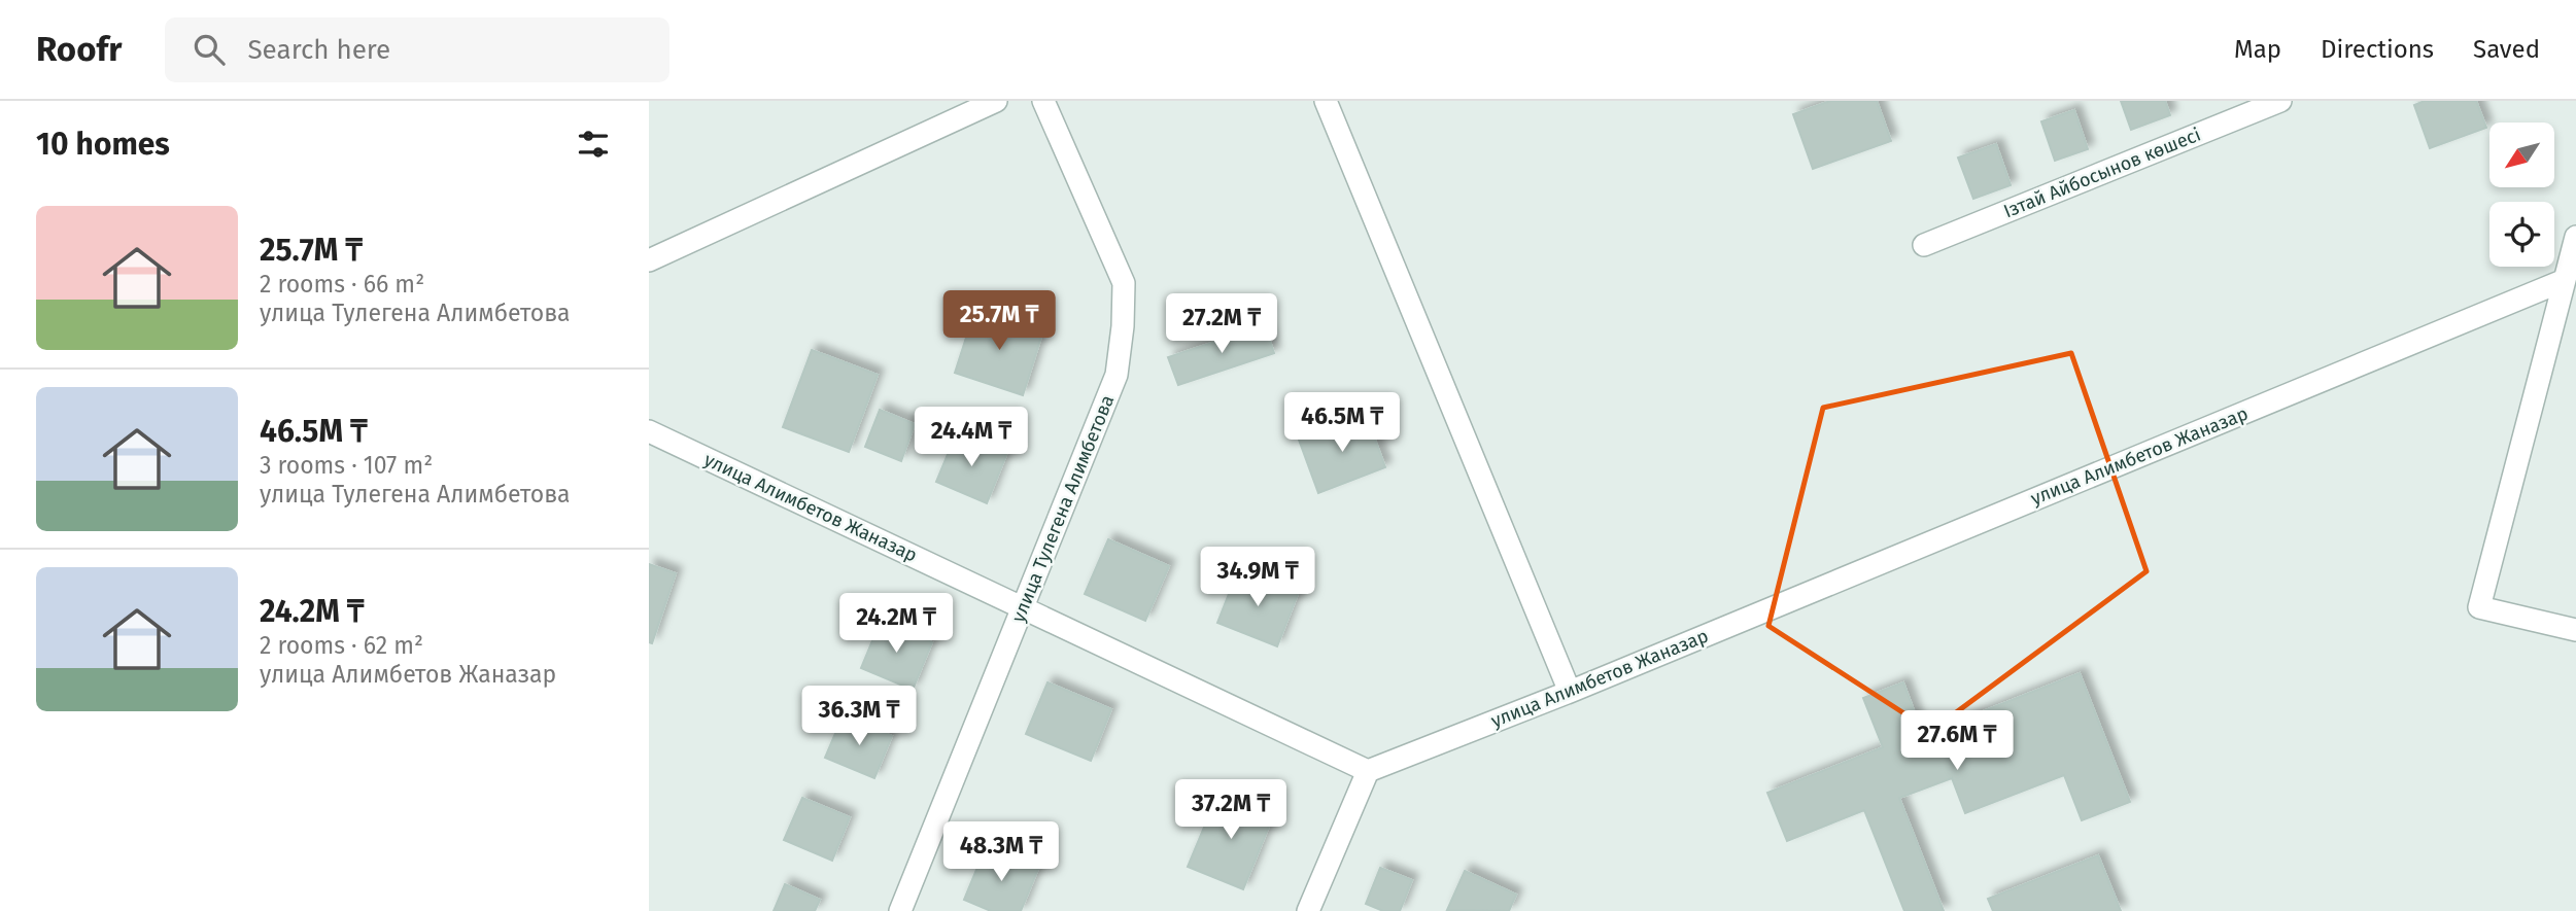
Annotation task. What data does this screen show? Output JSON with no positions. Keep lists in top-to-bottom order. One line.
{"streets":{"street":["Ізтай Айбосынов көшесі","улица Алимбетов Жаназар","улица Тулегена Алимбетова"]},"crossings":[["улица Алимбетов Жаназар","улица Тулегена Алимбетова"]],"north":"bottom left","page":{"header":"Roofr","search":"Search here","nav":["Map","Directions","Saved"],"heading":"10 homes","list":[{"name":"25.7M ₸","note":"2 rooms · 66 m² · улица Тулегена Алимбетова"},{"name":"46.5M ₸","note":"3 rooms · 107 m² · улица Тулегена Алимбетова"},{"name":"24.2M ₸","note":"2 rooms · 62 m² · улица Алимбетов Жаназар"}],"price":["25.7M ₸","27.2M ₸","46.5M ₸","24.4M ₸","34.9M ₸","24.2M ₸","36.3M ₸","27.6M ₸","37.2M ₸","48.3M ₸"]}}
